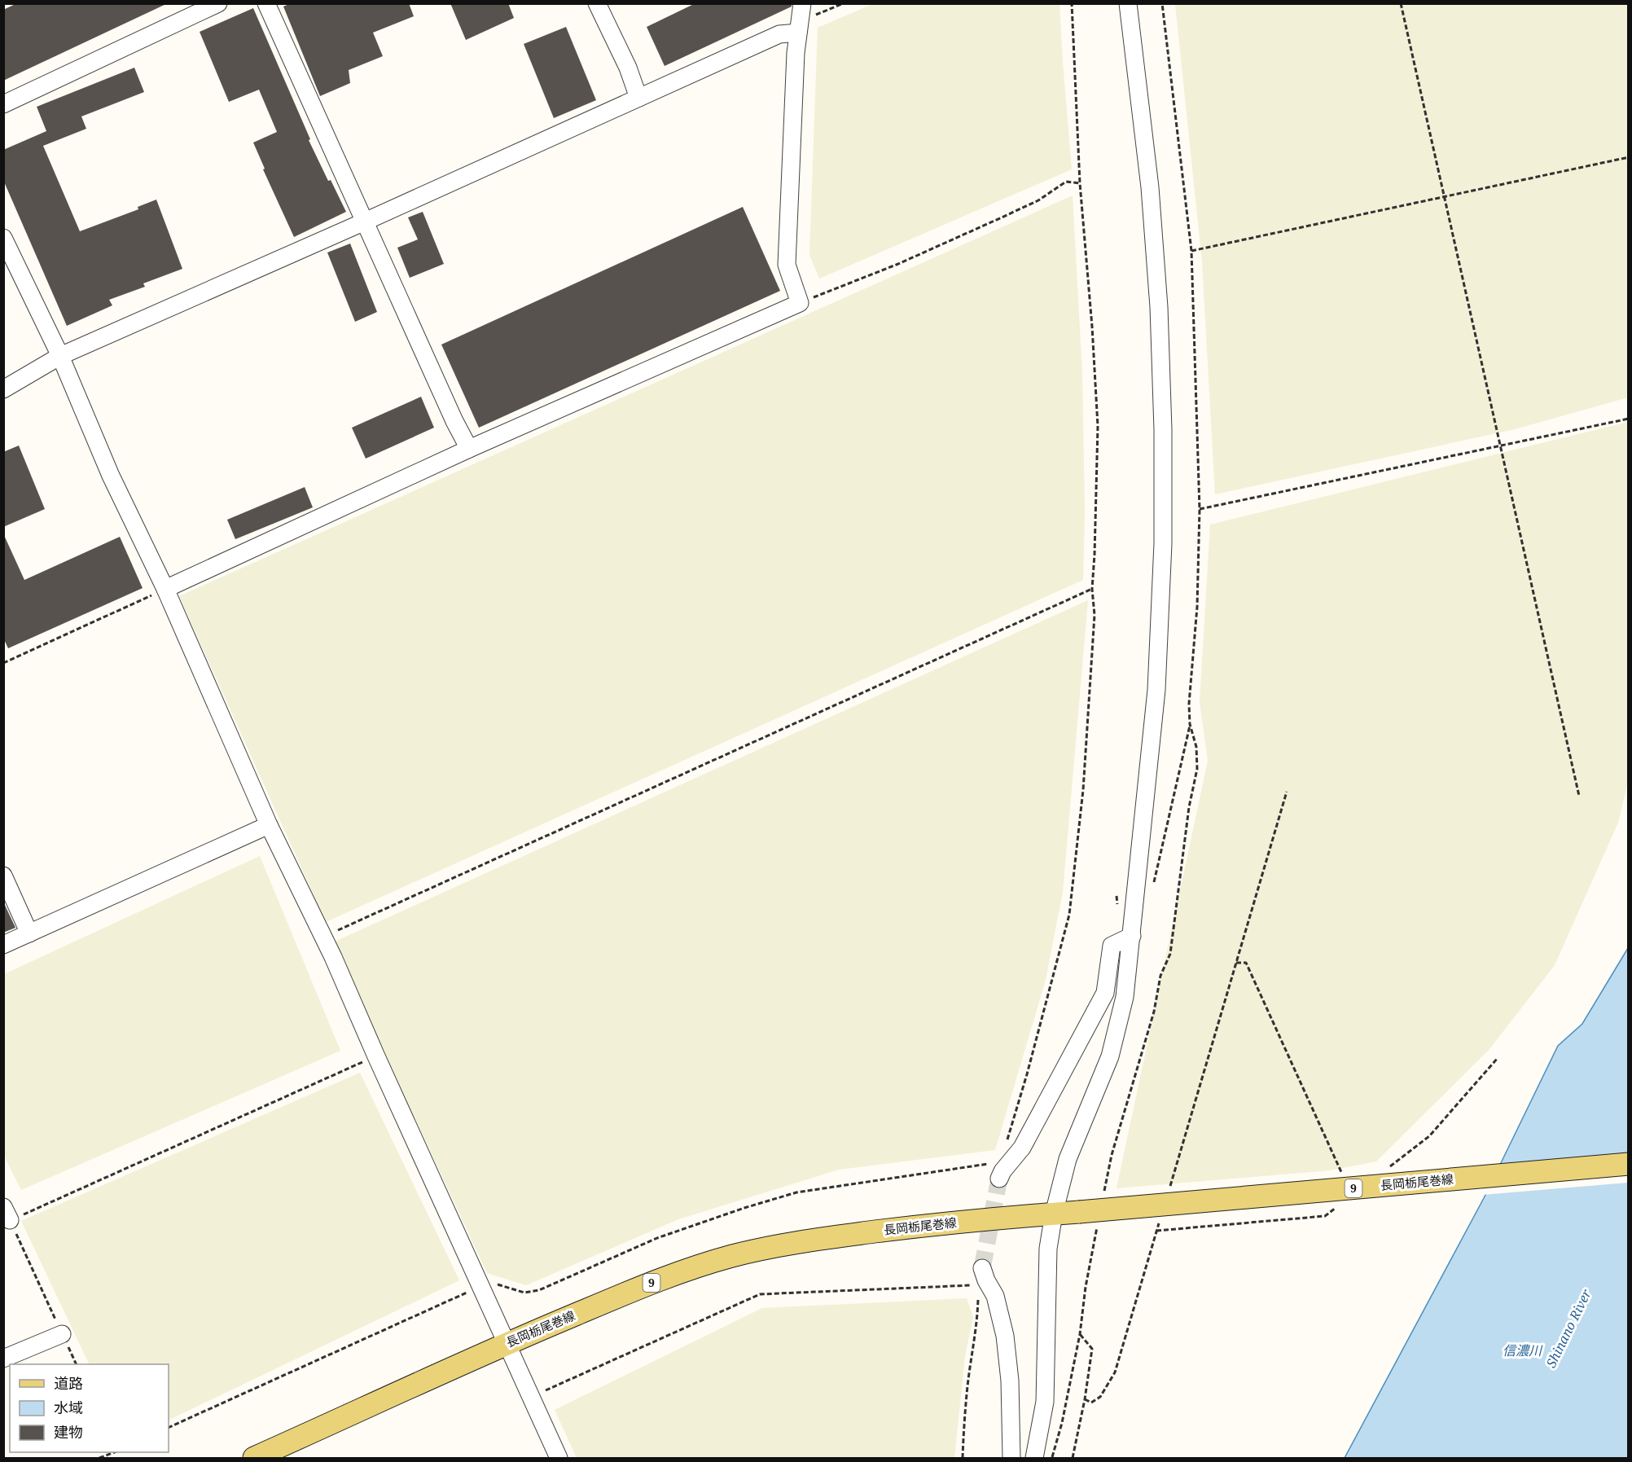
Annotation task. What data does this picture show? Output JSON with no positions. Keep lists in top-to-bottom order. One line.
{"streets":{"main road":["長岡栃尾巻線","9"]},"water":["Shinano River","信濃川"],"legend":["道路","水域","建物"]}
